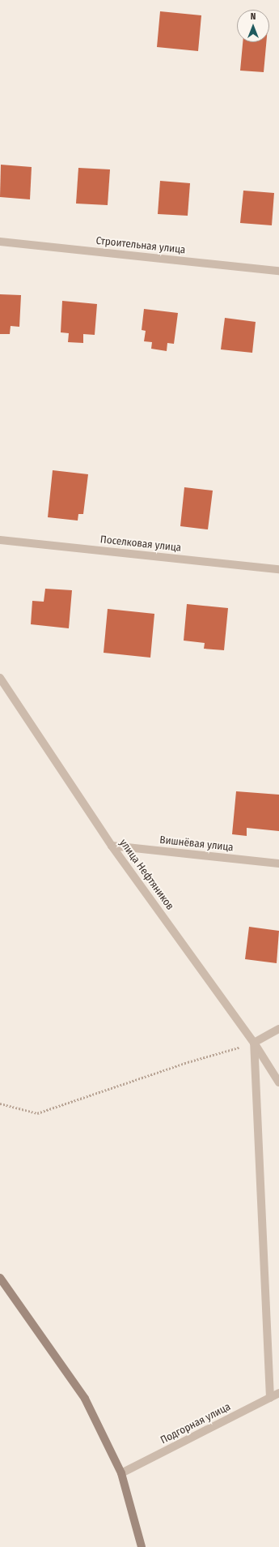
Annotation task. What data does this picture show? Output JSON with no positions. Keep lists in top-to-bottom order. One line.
{"streets":{"street":["Строительная улица","Поселковая улица","Вишнёвая улица","улица Нефтяников","Подгорная улица"]},"crossings":[["Вишнёвая улица","улица Нефтяников"]],"north":"top"}
